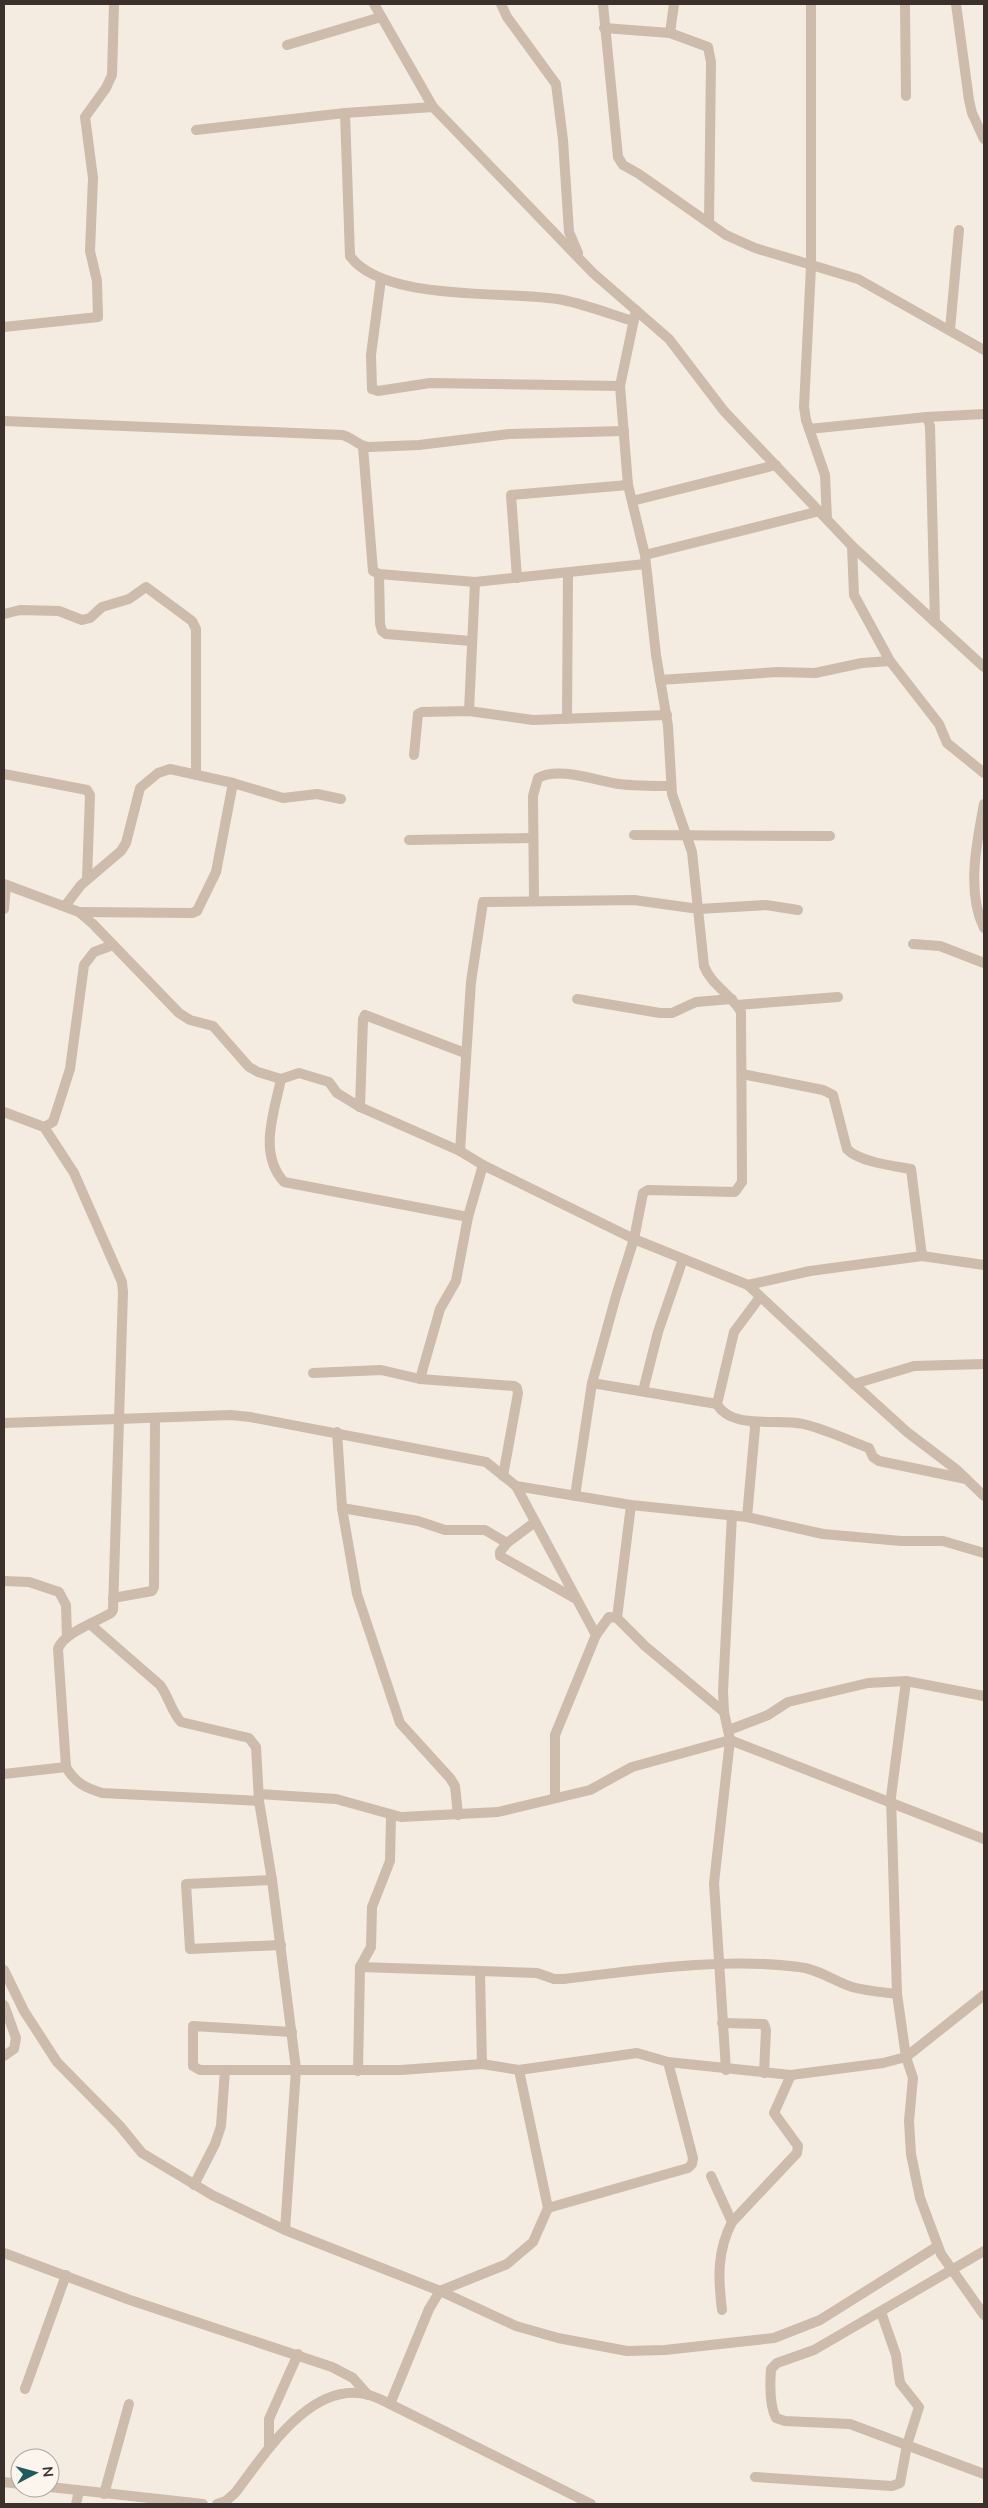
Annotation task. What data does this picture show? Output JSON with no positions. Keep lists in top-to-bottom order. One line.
{"north":"right"}
